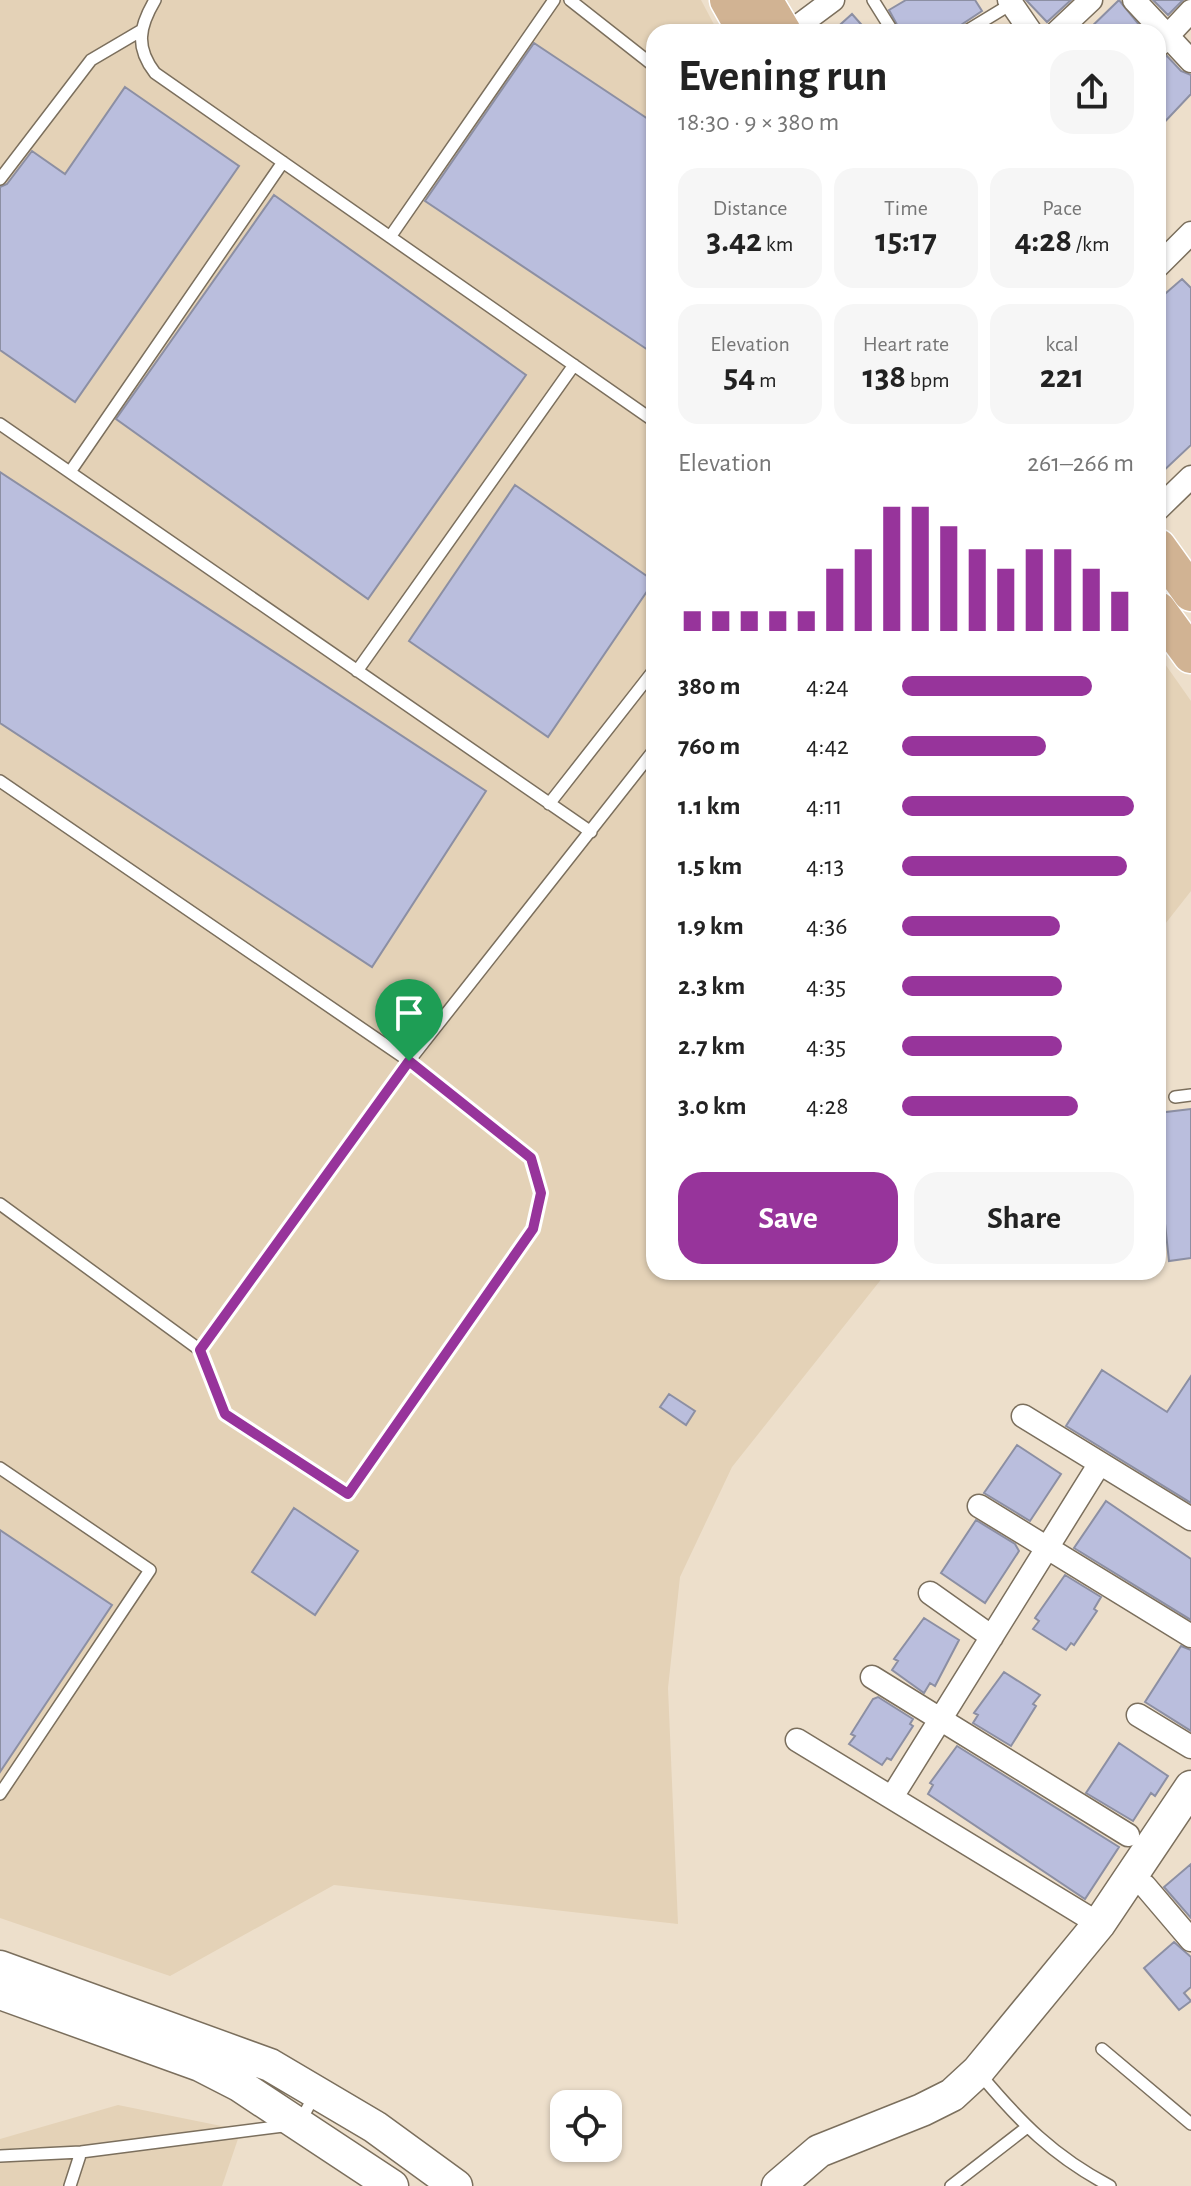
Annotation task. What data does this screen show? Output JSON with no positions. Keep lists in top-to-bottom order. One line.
{"page":{"heading":["Evening run","18:30 · 9 × 380 m"],"stats":[["Distance","3.42 km"],["Time","15:17"],["Pace","4:28 /km"],["Elevation","54 m"],["Heart rate","138 bpm"],["kcal","221"]],"chart":["Elevation","261–266 m"],"list":[{"name":"380 m","note":"4:24"},{"name":"760 m","note":"4:42"},{"name":"1.1 km","note":"4:11"},{"name":"1.5 km","note":"4:13"},{"name":"1.9 km","note":"4:36"},{"name":"2.3 km","note":"4:35"},{"name":"2.7 km","note":"4:35"},{"name":"3.0 km","note":"4:28"}],"buttons":["Save","Share"]}}
